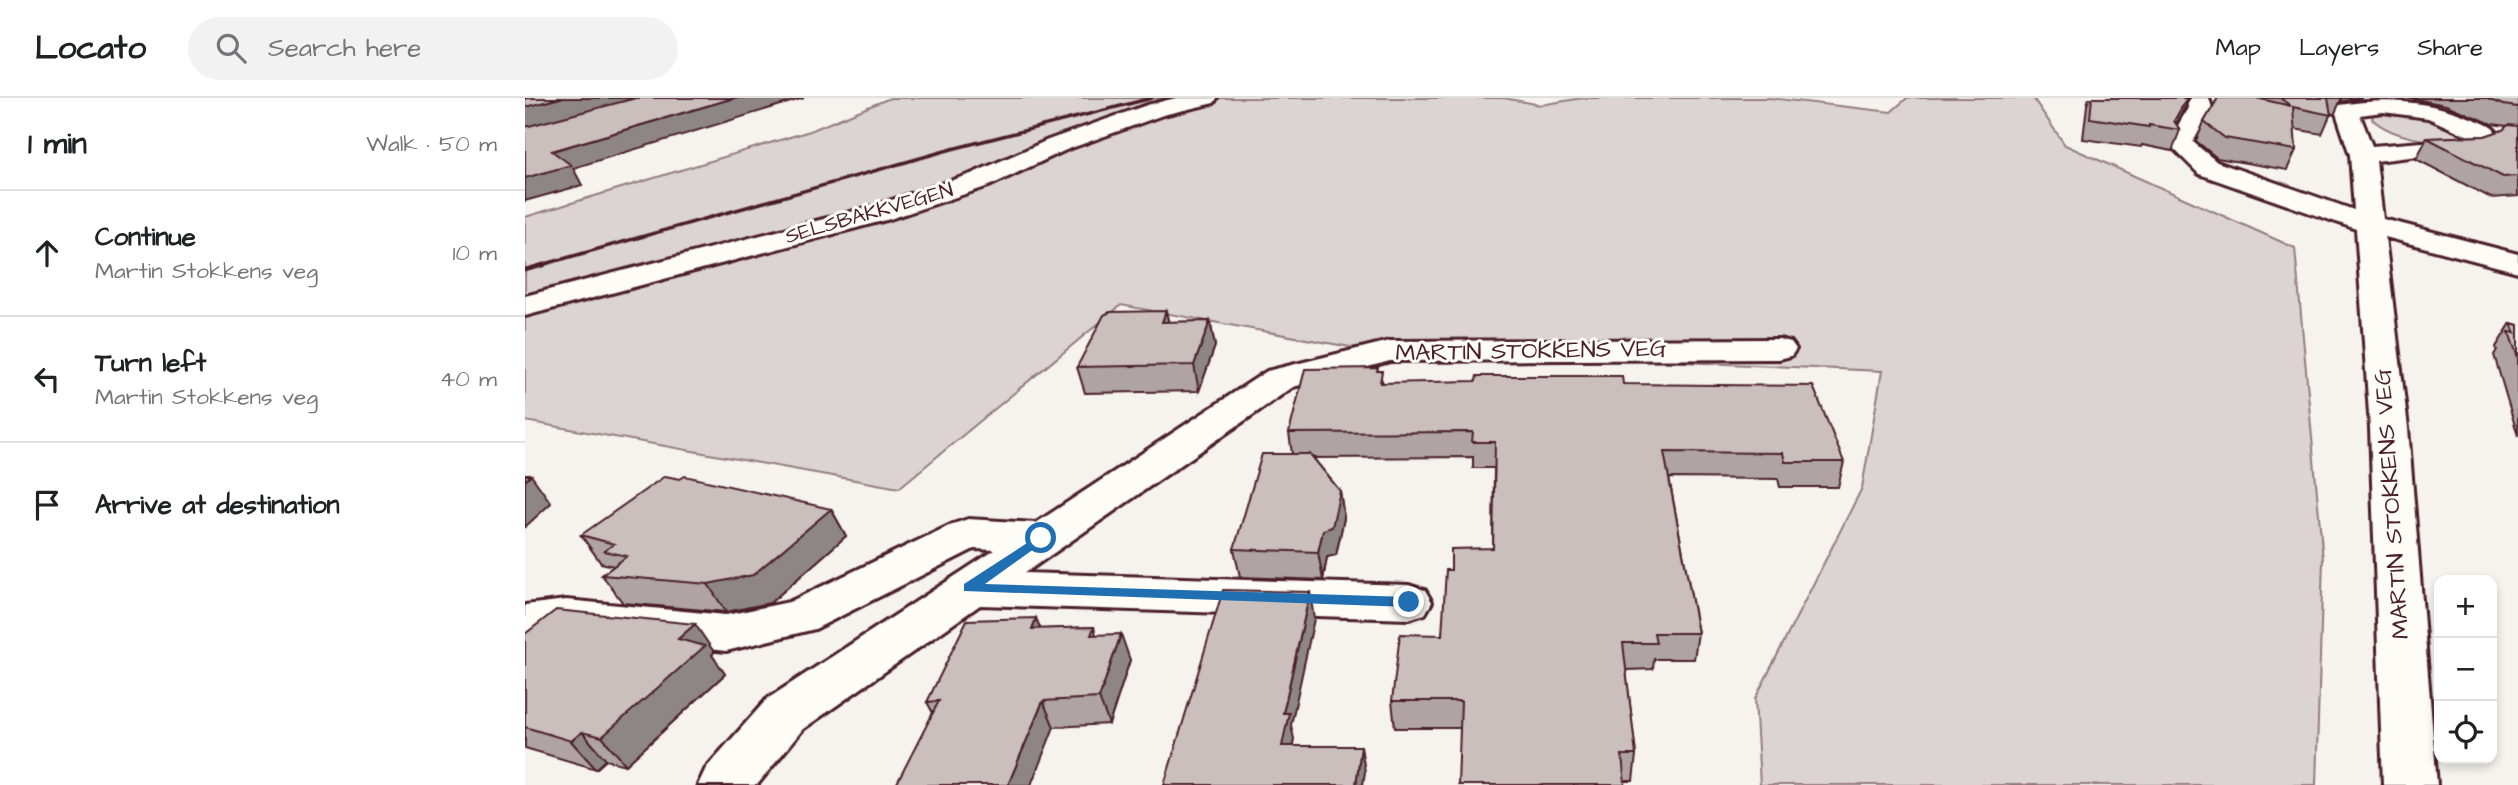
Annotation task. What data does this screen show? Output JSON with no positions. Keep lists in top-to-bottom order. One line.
{"streets":{"street":["SELSBAKKVEGEN","MARTIN STOKKENS VEG"]},"page":{"header":"Locato","search":"Search here","nav":["Map","Layers","Share"],"heading":["1 min","Walk · 50 m"],"list":[["Continue","Martin Stokkens veg","10 m"],["Turn left","Martin Stokkens veg","40 m"],"Arrive at destination"],"map_buttons":["+","−"]}}
